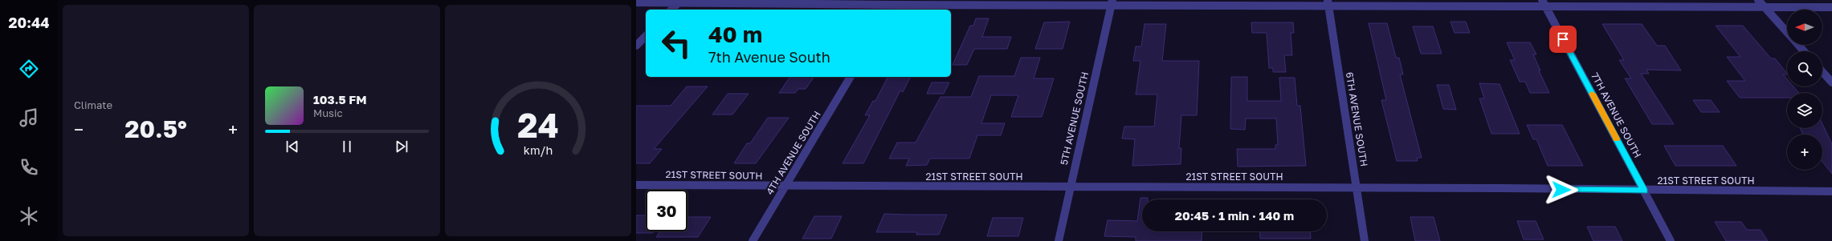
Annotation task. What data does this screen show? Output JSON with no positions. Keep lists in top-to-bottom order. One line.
{"streets":{"street":["7TH AVENUE SOUTH","5TH AVENUE SOUTH","6TH AVENUE SOUTH","4TH AVENUE SOUTH","21ST STREET SOUTH"]},"crossings":[["7TH AVENUE SOUTH","21ST STREET SOUTH"],["5TH AVENUE SOUTH","21ST STREET SOUTH"],["6TH AVENUE SOUTH","21ST STREET SOUTH"],["4TH AVENUE SOUTH","21ST STREET SOUTH"]],"north":"left","page":{"tabs":"20:44","tile":"Climate","map_buttons":"+","turn":["40 m","7th Avenue South"],"song":["103.5 FM","Music"],"heat":["−","20.5°","+"],"limit":"30","trip":"20:45 · 1 min · 140 m","gauge":["24","km/h"]}}
